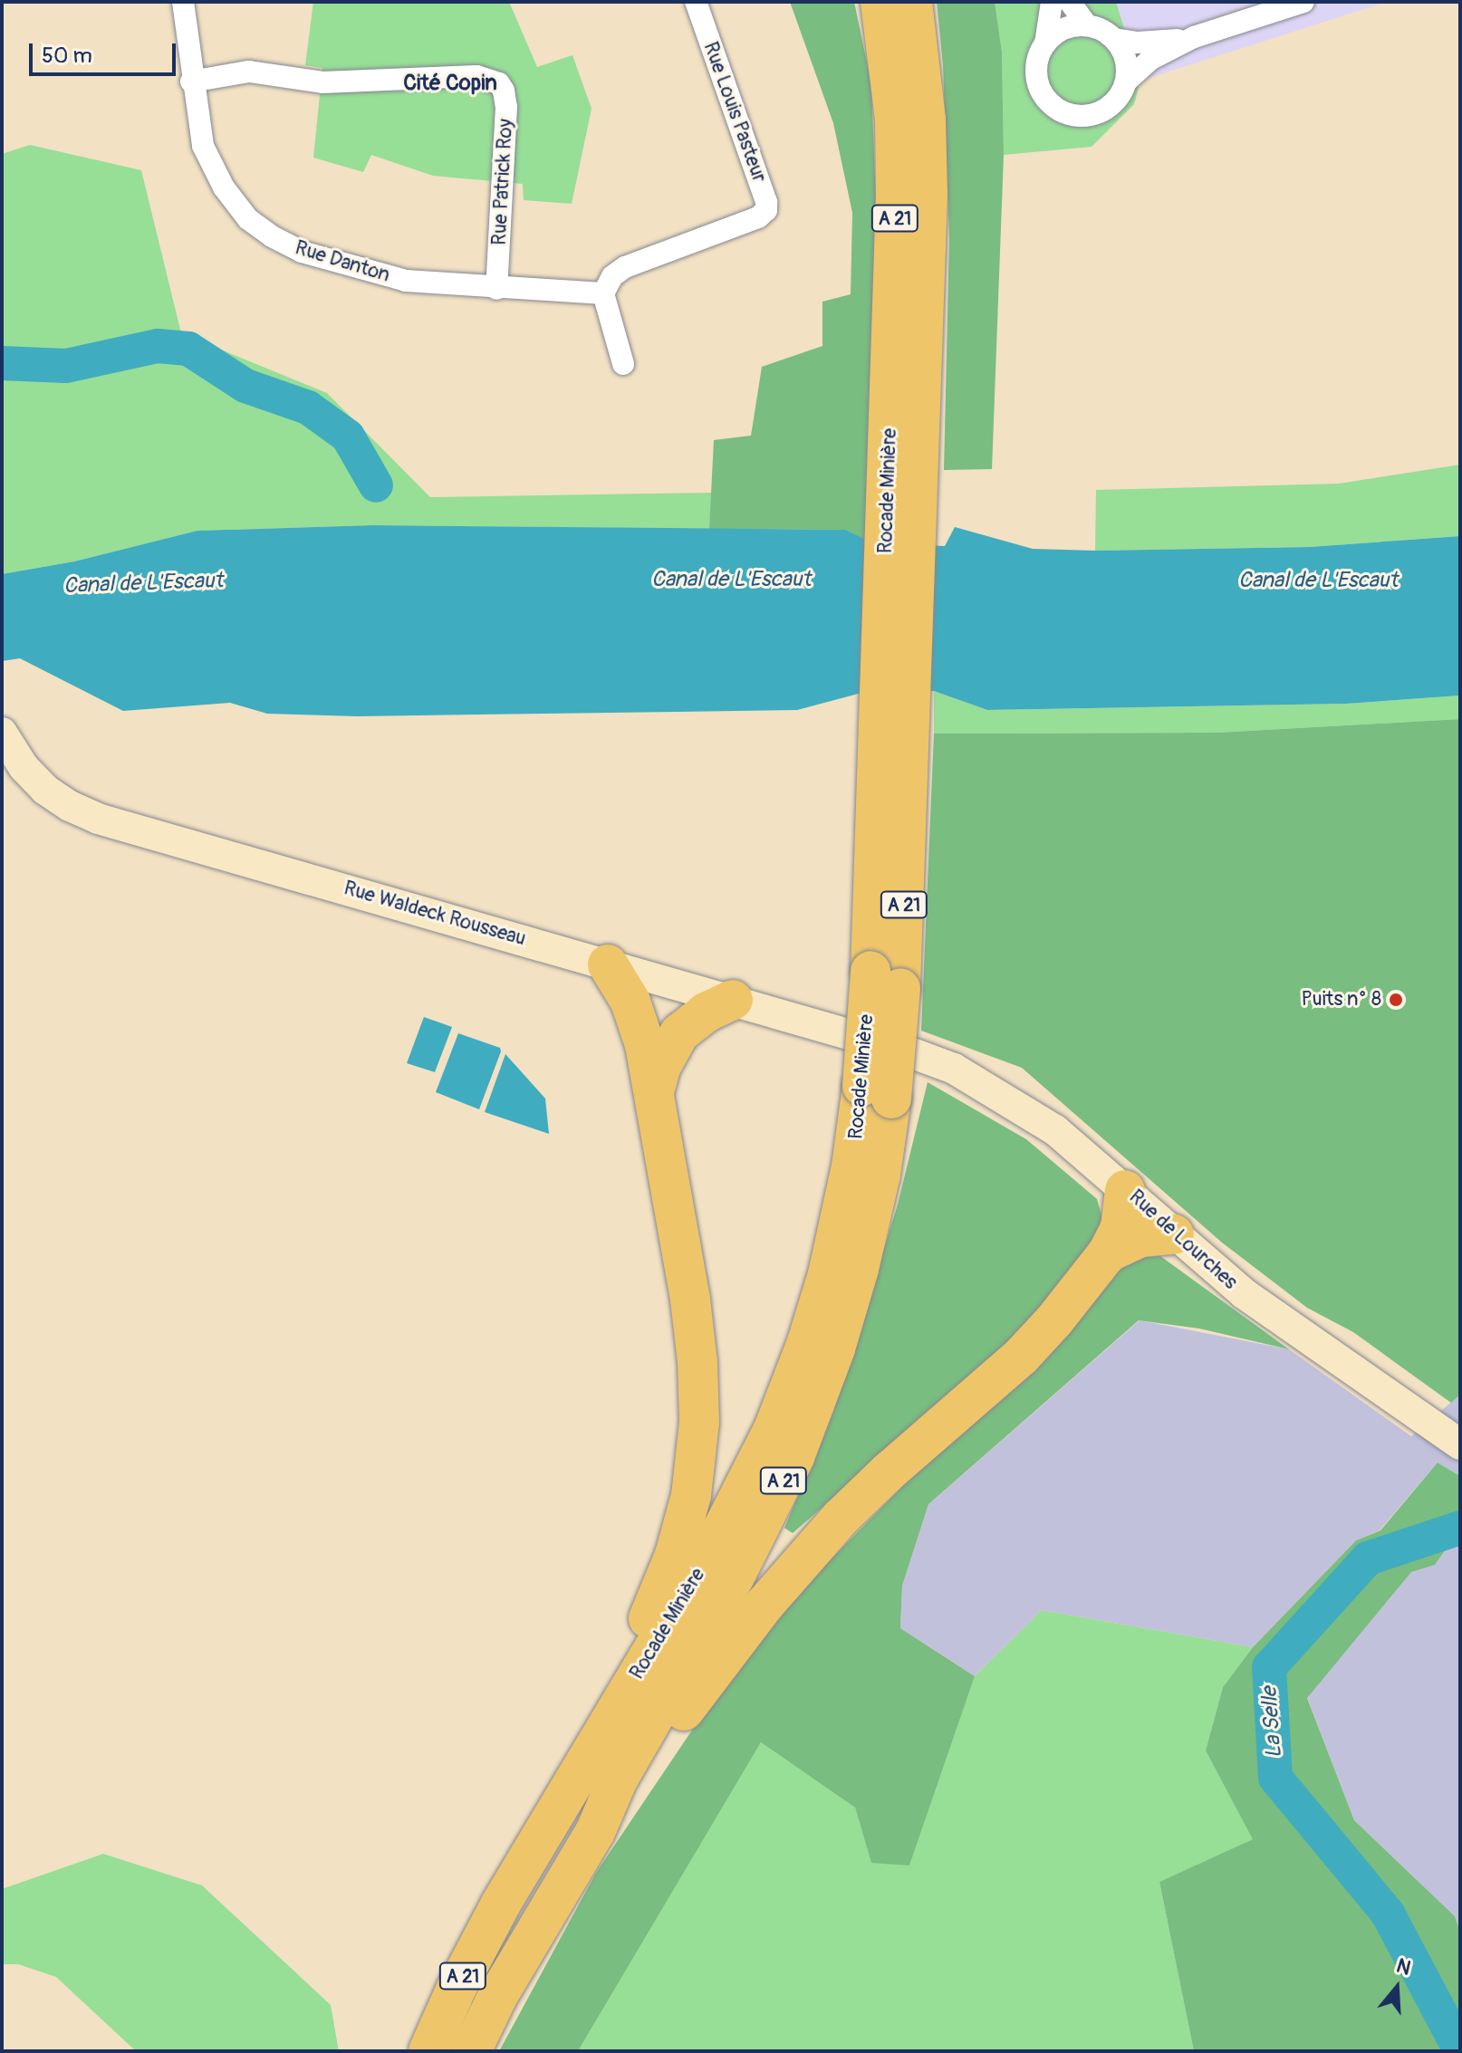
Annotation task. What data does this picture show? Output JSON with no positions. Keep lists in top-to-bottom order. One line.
{"streets":{"highway":["A 21","Rocade Minière"],"street":["Rue Louis Pasteur","Rue Patrick Roy","Rue Danton","Rue Waldeck Rousseau","Rue de Lourches"]},"crossings":[["Rue Louis Pasteur","Rue Danton"],["Rue Patrick Roy","Rue Danton"],["Rue Waldeck Rousseau","Rue de Lourches"]],"districts":["Cité Copin"],"water":["Canal de L'Escaut","La Selle"],"places":["Puits n° 8"],"scale_bar":"50 m","north":"top"}
